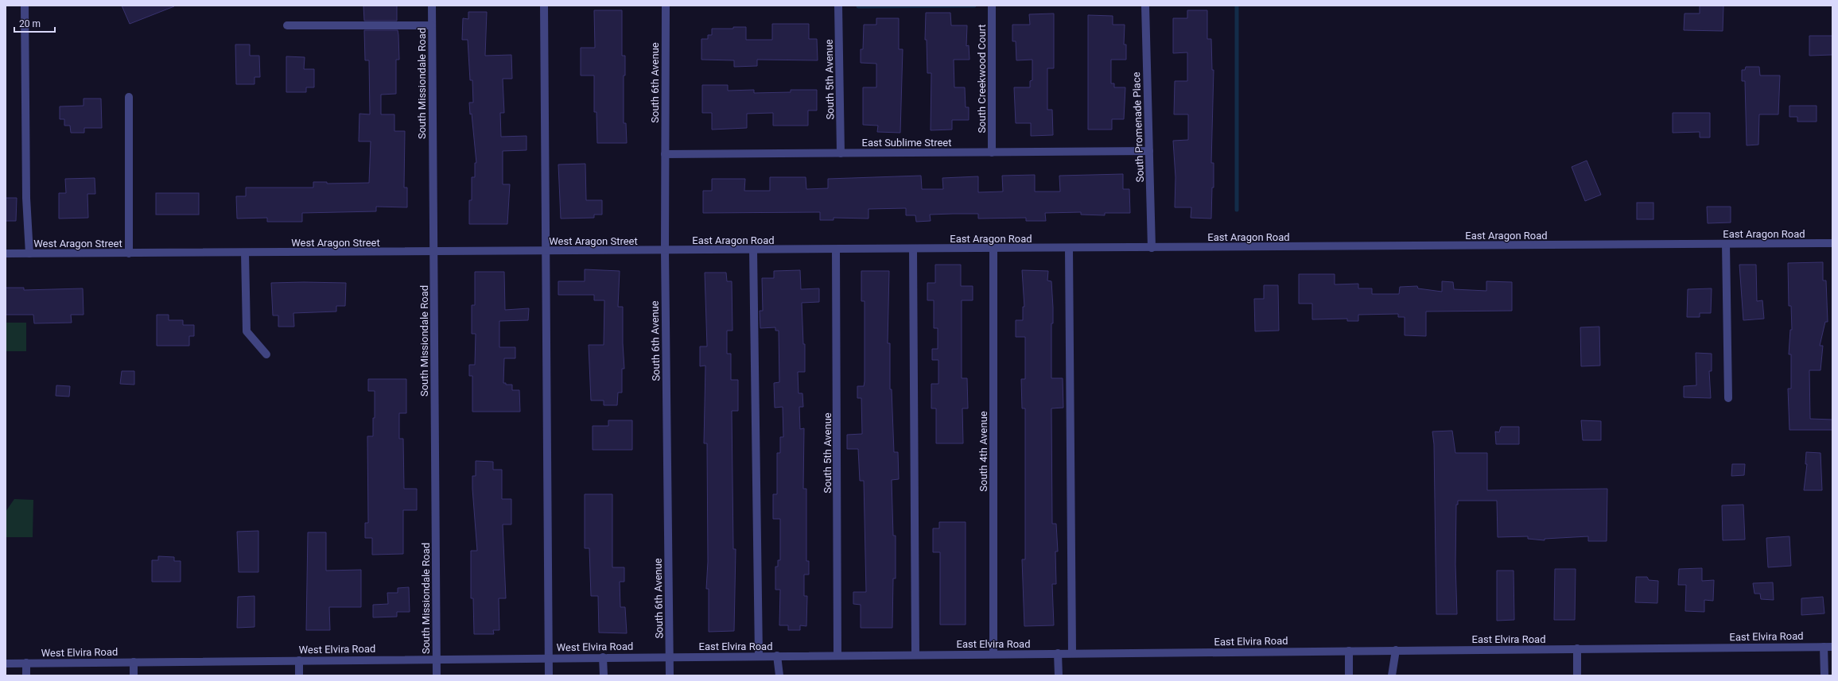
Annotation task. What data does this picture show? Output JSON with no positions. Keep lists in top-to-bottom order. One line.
{"streets":{"street":["South Creekwood Court","South 5th Avenue","South 6th Avenue","South Missiondale Road","South Promenade Place","East Sublime Street","East Aragon Road","West Aragon Street","South 4th Avenue","East Elvira Road","West Elvira Road"]},"crossings":[["South Creekwood Court","East Sublime Street"],["South 5th Avenue","East Sublime Street"],["South 5th Avenue","East Aragon Road"],["South 5th Avenue","East Elvira Road"],["South 6th Avenue","East Sublime Street"],["South 6th Avenue","East Aragon Road"],["South 6th Avenue","West Aragon Street"],["South 6th Avenue","East Elvira Road"],["South 6th Avenue","West Elvira Road"],["South Missiondale Road","West Aragon Street"],["South Missiondale Road","West Elvira Road"],["South Promenade Place","East Sublime Street"],["South Promenade Place","East Aragon Road"],["East Aragon Road","West Aragon Street"],["East Aragon Road","South 4th Avenue"],["South 4th Avenue","East Elvira Road"],["East Elvira Road","West Elvira Road"]],"scale_bar":"20 m"}
